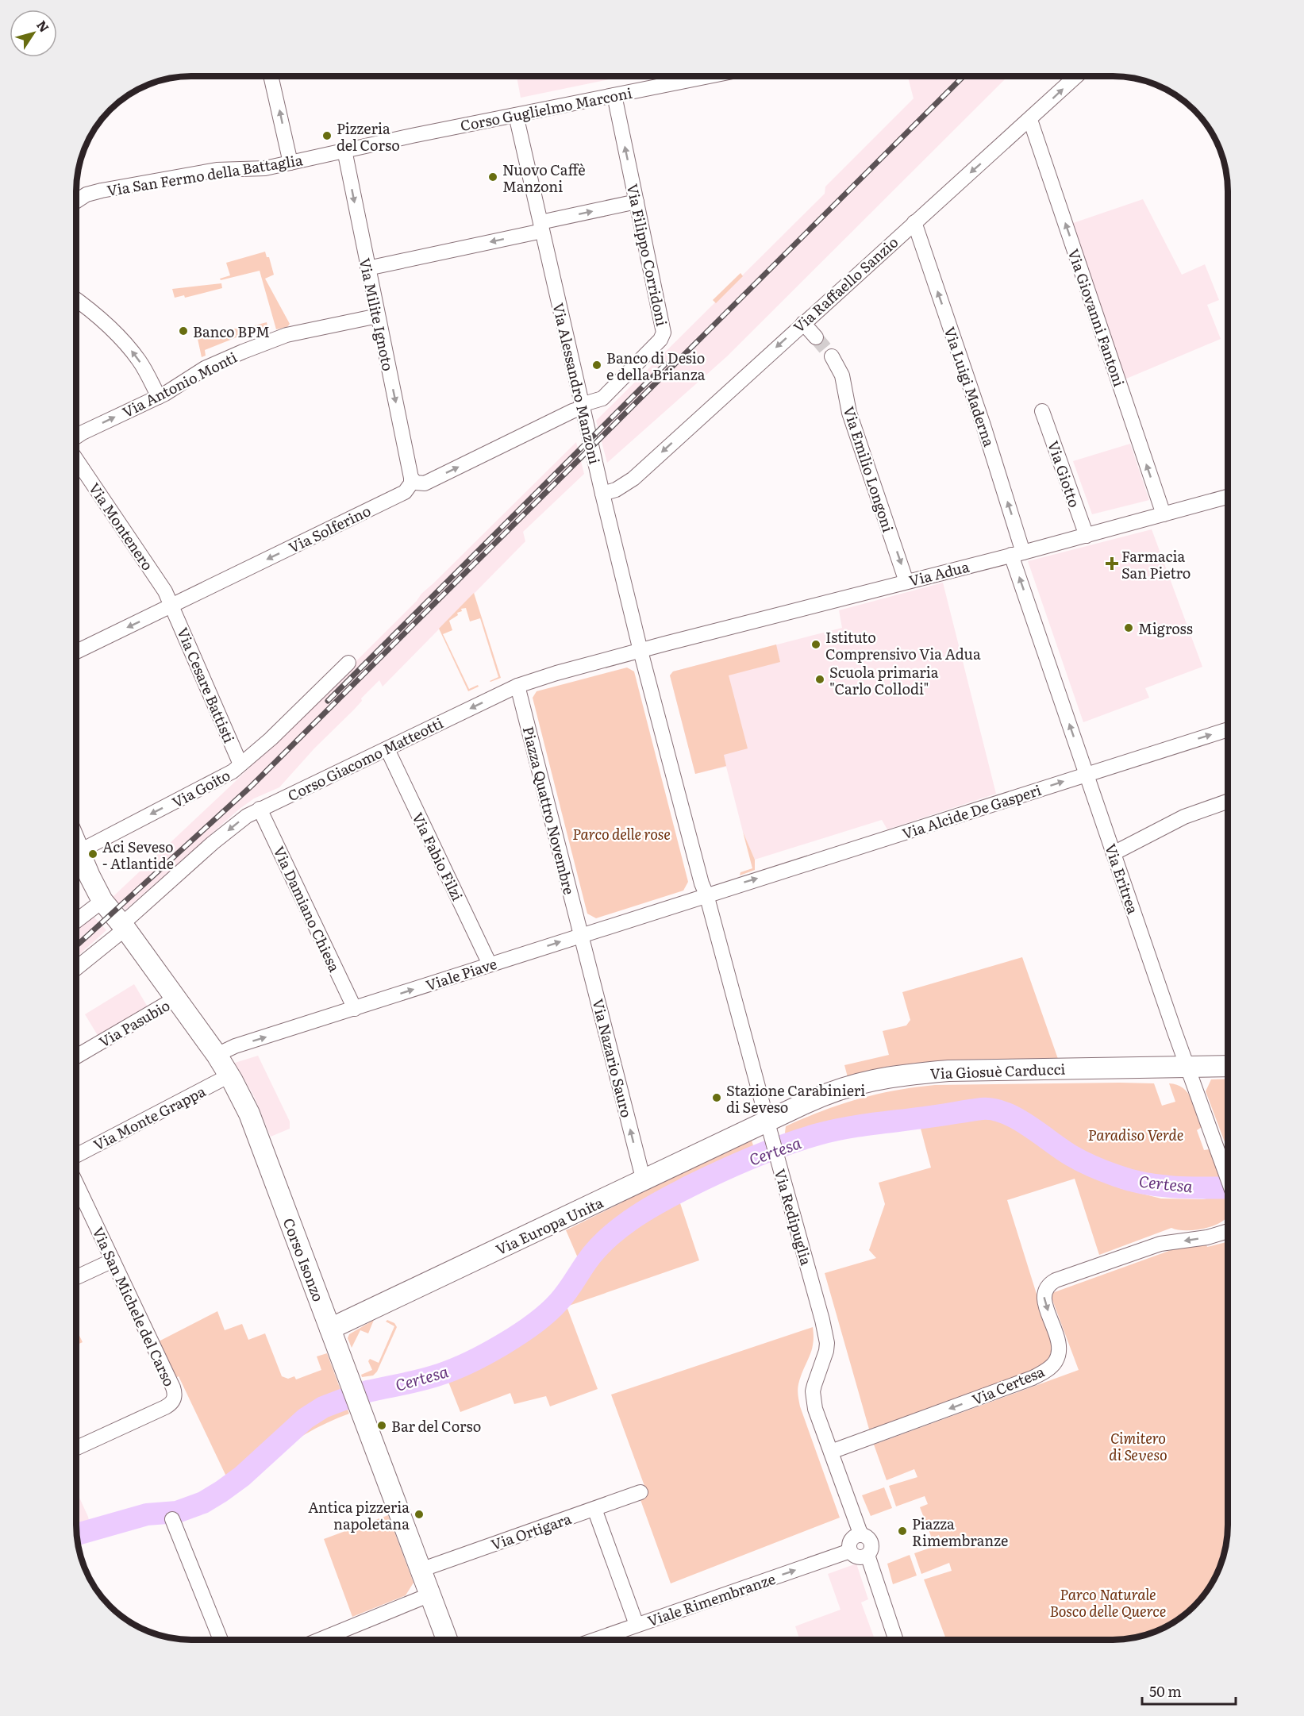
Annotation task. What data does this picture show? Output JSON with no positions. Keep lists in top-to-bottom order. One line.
{"streets":{"street":["Corso Guglielmo Marconi","Via San Fermo della Battaglia","Via Filippo Corridoni","Via Raffaello Sanzio","Via Milite Ignoto","Via Giovanni Fantoni","Via Alessandro Manzoni","Via Antonio Monti","Via Luigi Maderna","Via Emilio Longoni","Via Giotto","Via Montenero","Via Solferino","Via Adua","Via Cesare Battisti","Corso Giacomo Matteotti","Via Goito","Piazza Quattro Novembre","Via Alcide De Gasperi","Via Fabio Filzi","Via Eritrea","Via Damiano Chiesa","Viale Piave","Via Pasubio","Via Nazario Sauro","Via Giosuè Carducci","Via Monte Grappa","Via Redipuglia","Via Europa Unita","Corso Isonzo","Via San Michele del Carso","Via Certesa","Via Ortigara","Viale Rimembranze"]},"crossings":[["Corso Guglielmo Marconi","Via San Fermo della Battaglia"],["Corso Guglielmo Marconi","Via Filippo Corridoni"],["Corso Guglielmo Marconi","Via Milite Ignoto"],["Corso Guglielmo Marconi","Via Alessandro Manzoni"],["Via San Fermo della Battaglia","Via Milite Ignoto"],["Via Filippo Corridoni","Via Alessandro Manzoni"],["Via Raffaello Sanzio","Via Giovanni Fantoni"],["Via Raffaello Sanzio","Via Alessandro Manzoni"],["Via Raffaello Sanzio","Via Luigi Maderna"],["Via Milite Ignoto","Via Antonio Monti"],["Via Milite Ignoto","Via Solferino"],["Via Giovanni Fantoni","Via Adua"],["Via Alessandro Manzoni","Via Adua"],["Via Alessandro Manzoni","Corso Giacomo Matteotti"],["Via Luigi Maderna","Via Adua"],["Via Luigi Maderna","Via Eritrea"],["Via Emilio Longoni","Via Adua"],["Via Giotto","Via Adua"],["Via Montenero","Via Solferino"],["Via Montenero","Via Cesare Battisti"],["Via Solferino","Via Cesare Battisti"],["Via Adua","Corso Giacomo Matteotti"],["Via Adua","Via Eritrea"],["Via Cesare Battisti","Via Goito"],["Corso Giacomo Matteotti","Piazza Quattro Novembre"],["Corso Giacomo Matteotti","Via Fabio Filzi"],["Corso Giacomo Matteotti","Via Damiano Chiesa"],["Corso Giacomo Matteotti","Corso Isonzo"],["Via Goito","Corso Isonzo"],["Piazza Quattro Novembre","Viale Piave"],["Piazza Quattro Novembre","Via Nazario Sauro"],["Via Alcide De Gasperi","Via Eritrea"],["Via Alcide De Gasperi","Viale Piave"],["Via Alcide De Gasperi","Via Redipuglia"],["Via Fabio Filzi","Viale Piave"],["Via Eritrea","Via Giosuè Carducci"],["Via Damiano Chiesa","Viale Piave"],["Viale Piave","Via Nazario Sauro"],["Viale Piave","Via Redipuglia"],["Viale Piave","Corso Isonzo"],["Via Pasubio","Corso Isonzo"],["Via Nazario Sauro","Via Europa Unita"],["Via Giosuè Carducci","Via Redipuglia"],["Via Giosuè Carducci","Via Europa Unita"],["Via Monte Grappa","Corso Isonzo"],["Via Redipuglia","Via Europa Unita"],["Via Redipuglia","Via Certesa"],["Via Redipuglia","Viale Rimembranze"],["Via Europa Unita","Corso Isonzo"],["Corso Isonzo","Via Ortigara"]],"one_way":["Via Milite Ignoto","Via Giovanni Fantoni","Via Luigi Maderna","Via Emilio Longoni","Via Solferino","Corso Giacomo Matteotti","Via Goito","Via Alcide De Gasperi","Via Eritrea","Viale Piave","Via Nazario Sauro","Via Certesa","Viale Rimembranze"],"water":["Certesa"],"parks":["Parco delle rose","Paradiso Verde","Cimitero di Seveso","Parco Naturale Bosco delle Querce"],"places":{"other":["Pizzeria del Corso","Nuovo Caffè Manzoni","Banco BPM","Banco di Desio e della Brianza","Migross","Istituto Comprensivo Via Adua","Scuola primaria \"Carlo Collodi\"","Aci Seveso - Atlantide","Stazione Carabinieri di Seveso","Bar del Corso","Antica pizzeria napoletana","Piazza Rimembranze"],"health":["Farmacia San Pietro"]},"scale_bar":"50 m","north":"top right"}
